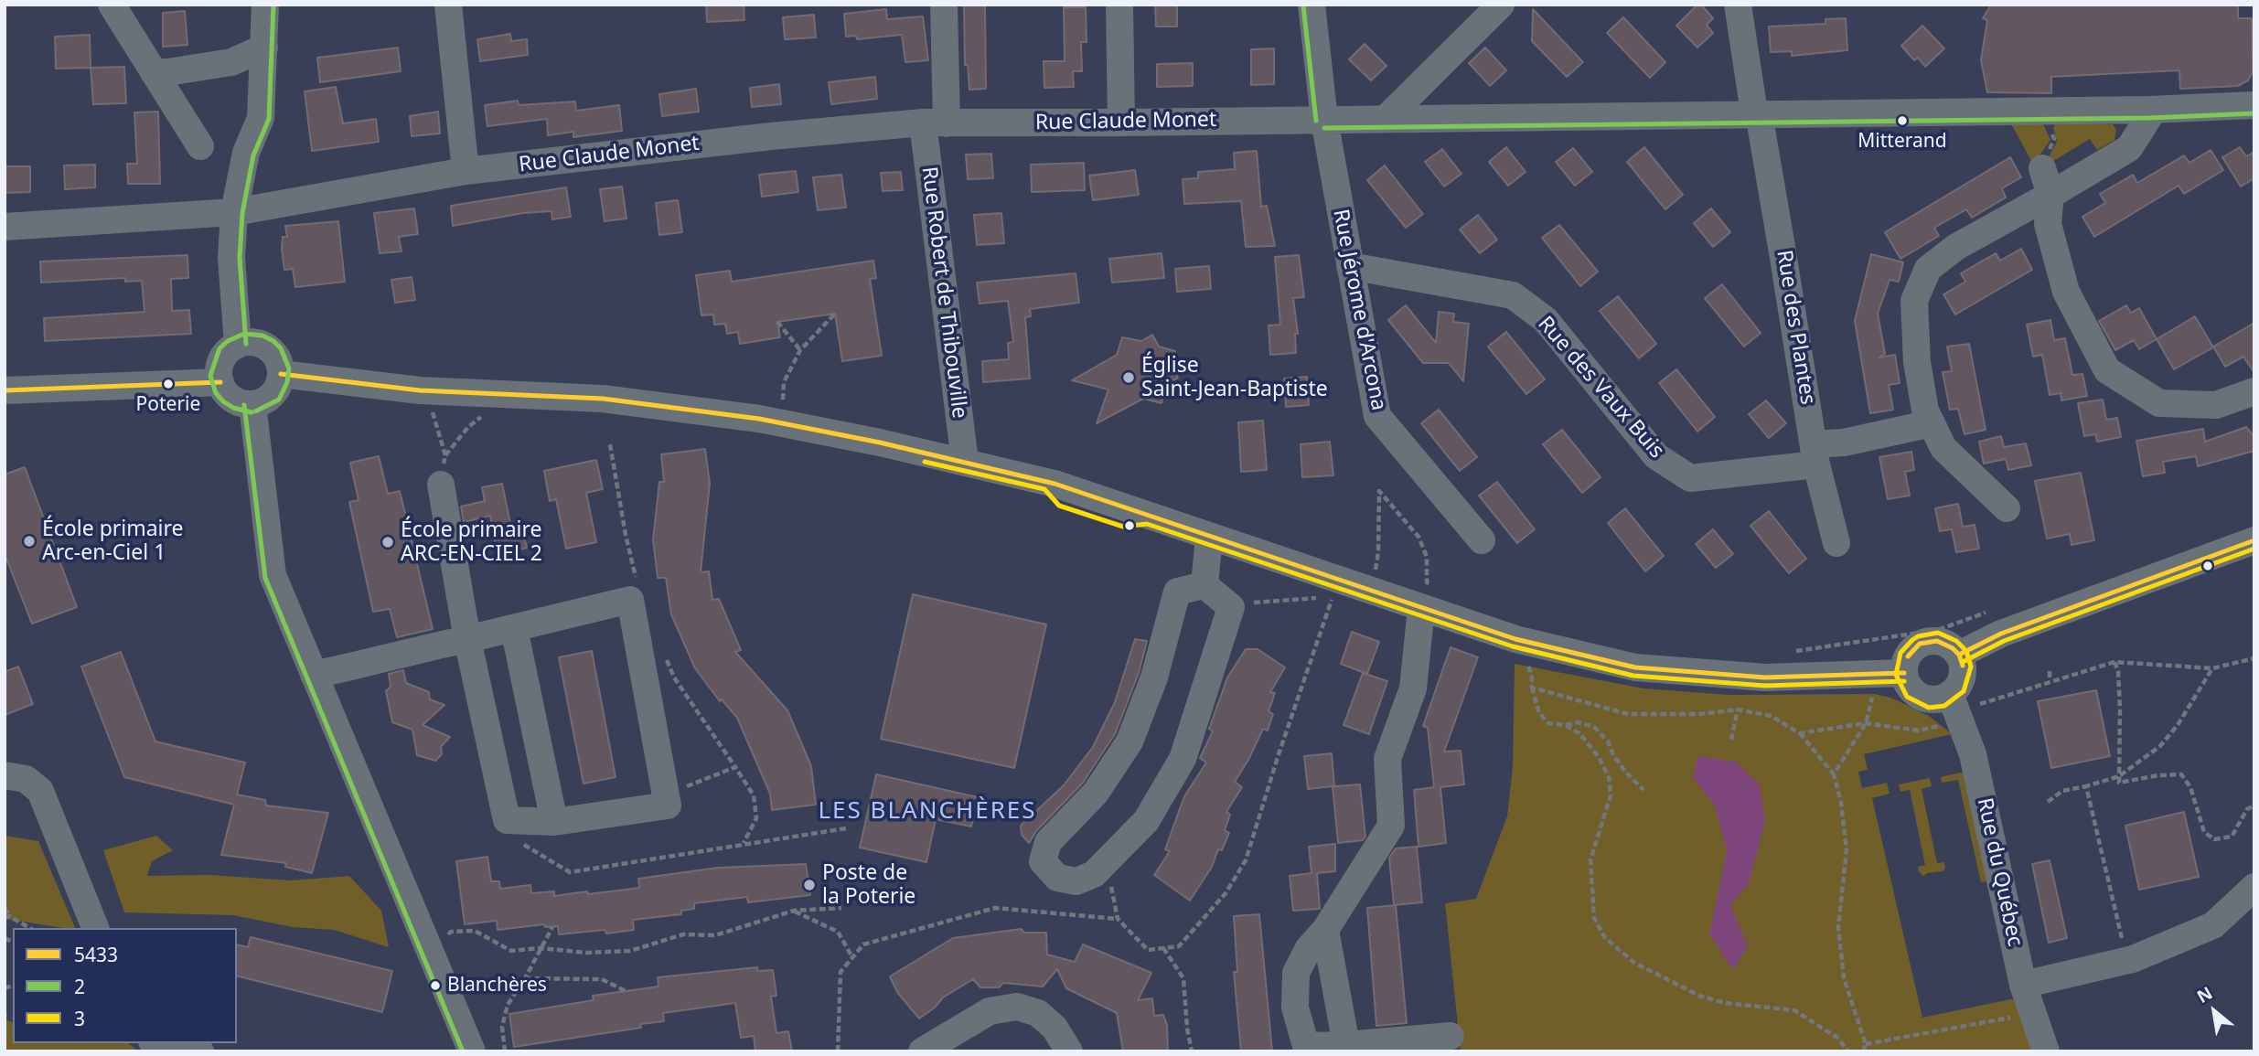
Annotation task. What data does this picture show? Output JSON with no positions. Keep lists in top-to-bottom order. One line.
{"streets":{"street":["Rue Claude Monet","Rue Robert de Thibouville","Rue Jérome d'Arcona","Rue des Plantes","Rue des Vaux Buis","Rue du Québec"]},"crossings":[["Rue Claude Monet","Rue Robert de Thibouville"],["Rue Claude Monet","Rue Jérome d'Arcona"],["Rue Claude Monet","Rue des Plantes"],["Rue Jérome d'Arcona","Rue des Vaux Buis"],["Rue des Plantes","Rue des Vaux Buis"]],"districts":["LES BLANCHÈRES"],"places":["Mitterand","Église Saint-Jean-Baptiste","Poterie","École primaire Arc-en-Ciel 1","École primaire ARC-EN-CIEL 2","Poste de la Poterie","Blanchères"],"lines":["transit line 2","transit line 5433","transit line 3"],"legend":["5433","2","3"],"north":"top left"}
